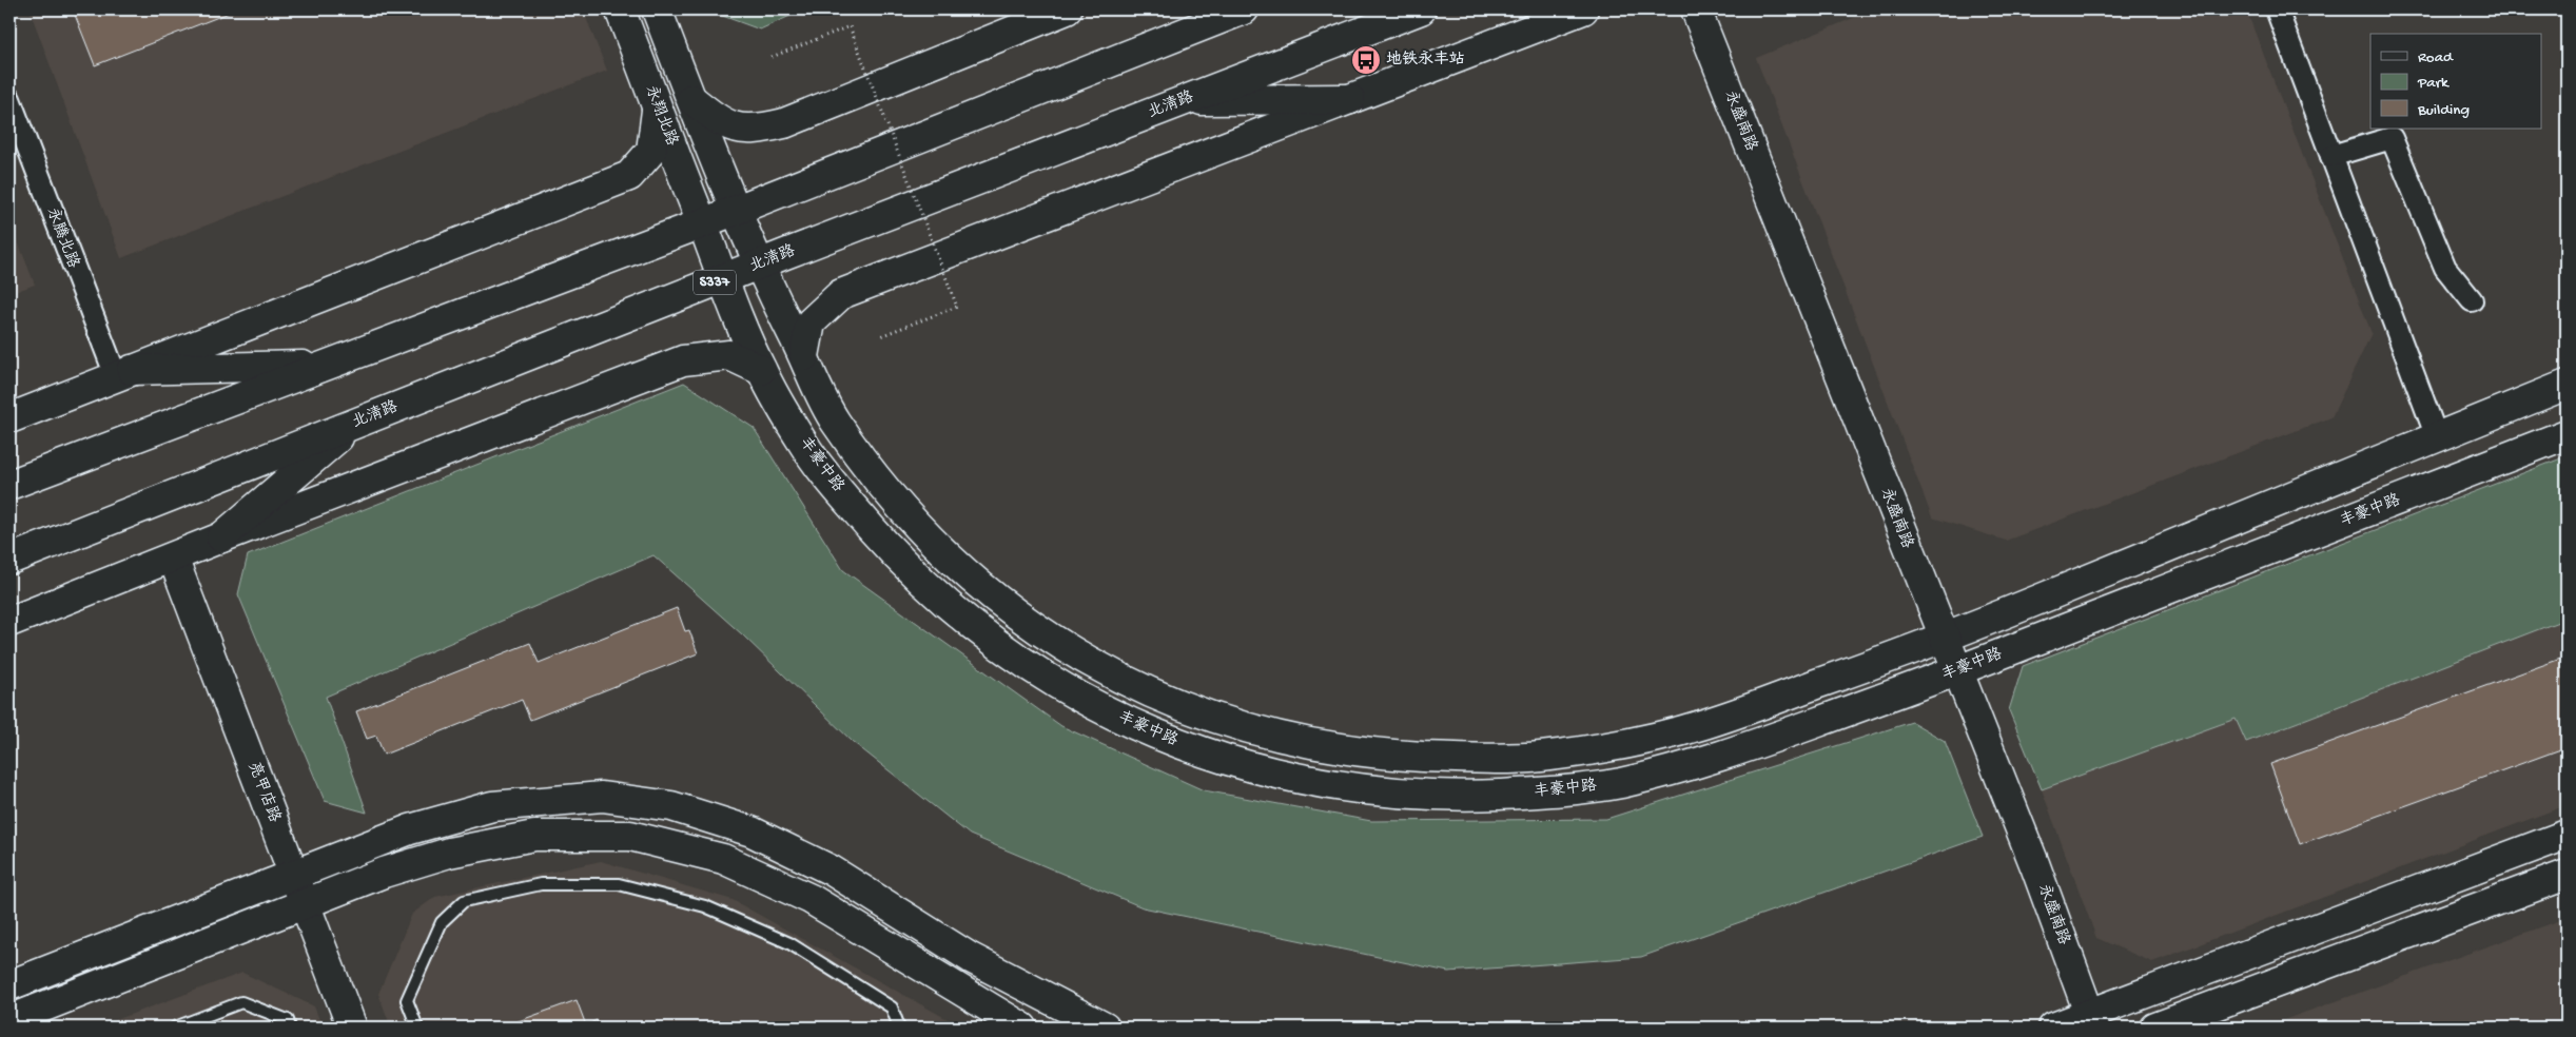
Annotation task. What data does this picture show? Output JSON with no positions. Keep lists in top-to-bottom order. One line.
{"streets":{"street":["北清路","永翔北路","永盛南路","永腾北路","S337","丰豪中路","亮甲店路"]},"crossings":[["北清路","永翔北路"],["北清路","丰豪中路"],["永翔北路","丰豪中路"],["永盛南路","丰豪中路"]],"places":{"bus stop":["地铁永丰站"]},"legend":["Road","Park","Building"]}
